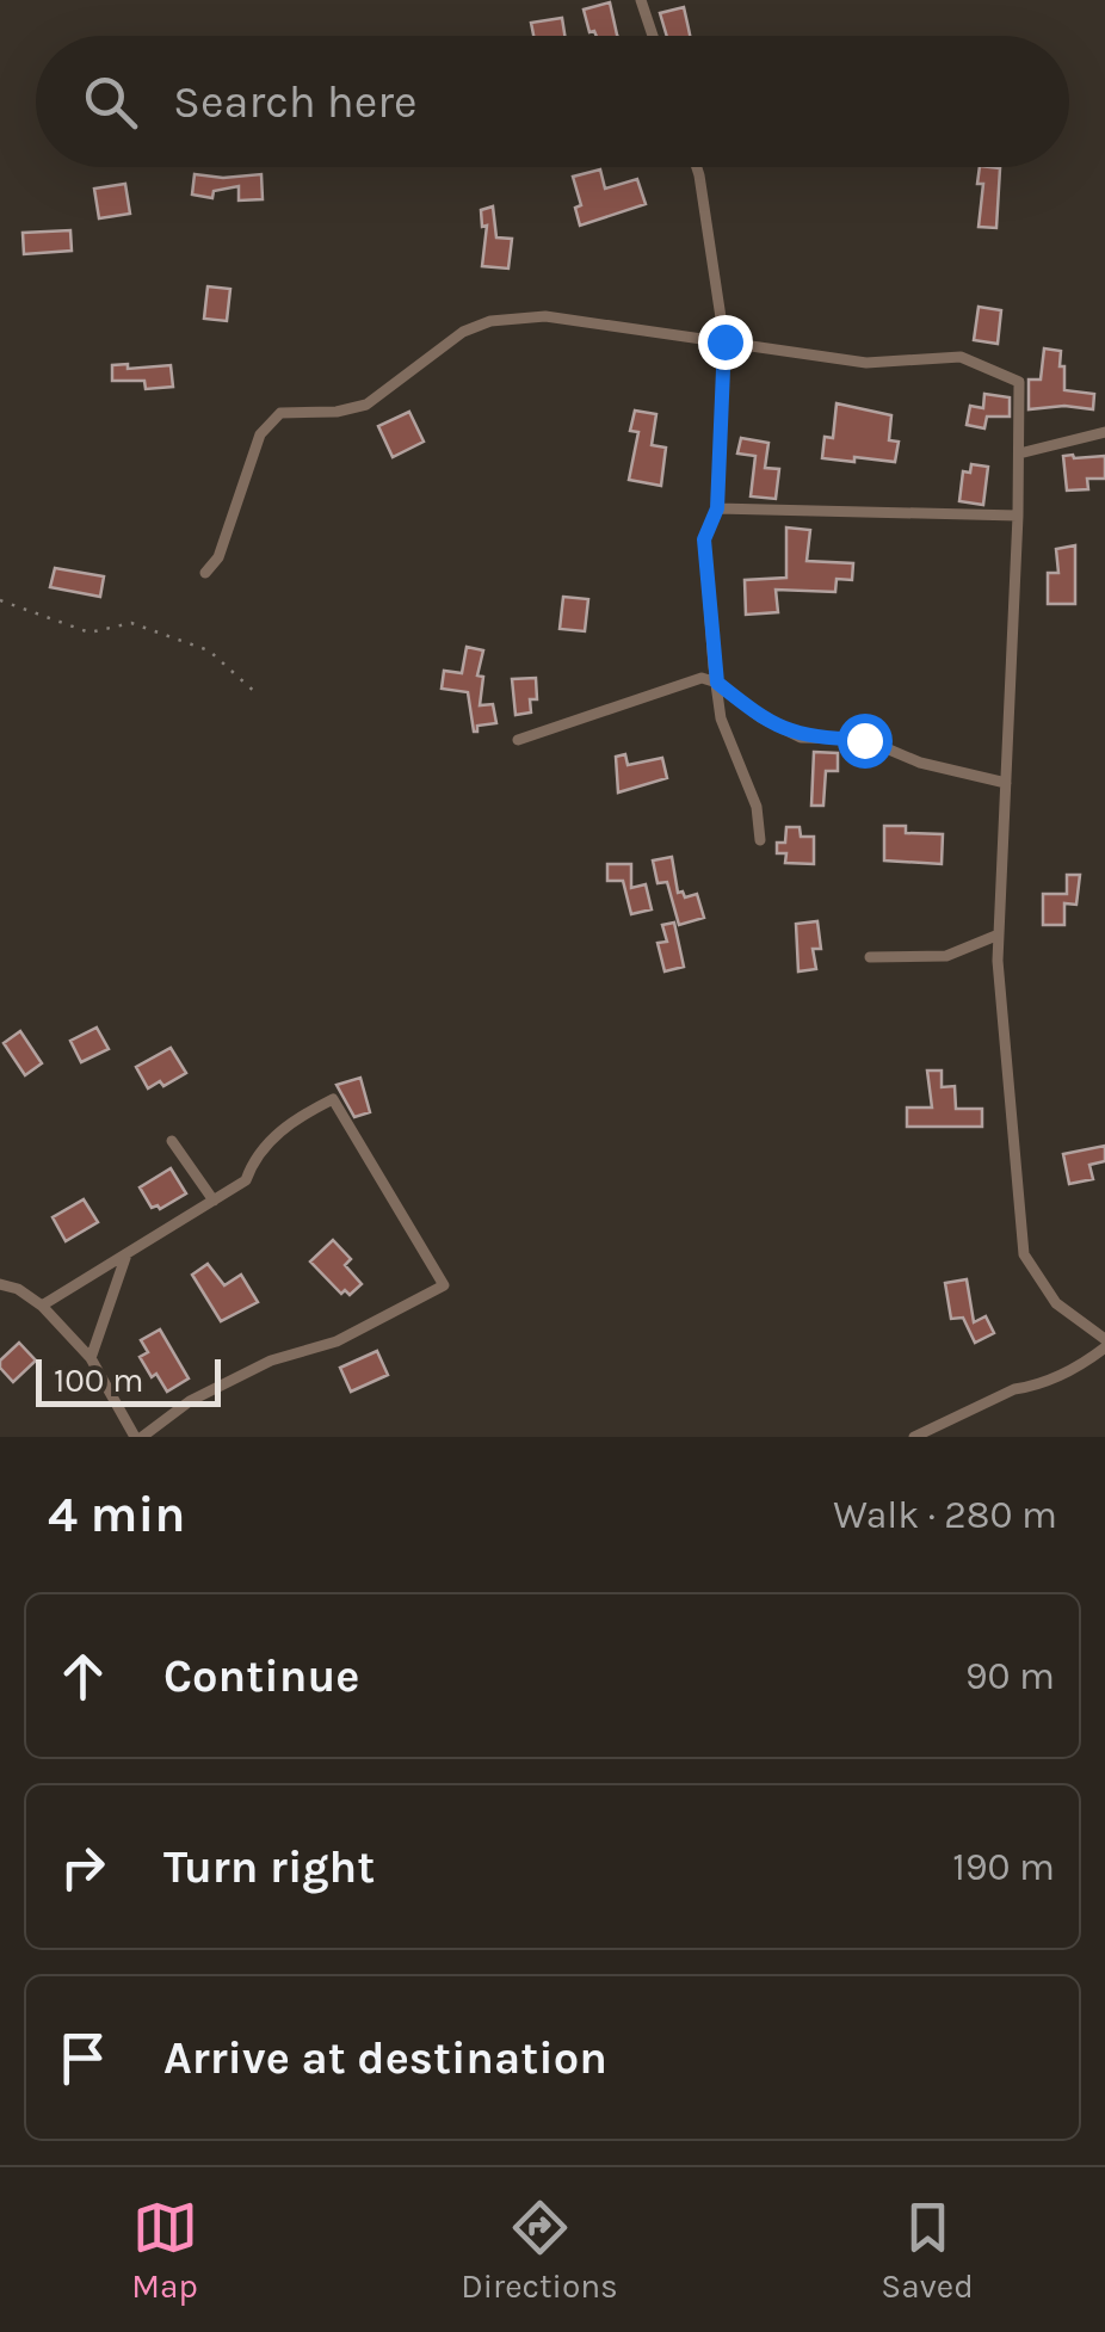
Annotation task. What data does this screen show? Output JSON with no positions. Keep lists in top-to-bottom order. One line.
{"scale_bar":"100 m","page":{"search":"Search here","scale":"100 m","heading":["4 min","Walk · 280 m"],"list":[["Continue","90 m"],["Turn right","190 m"],"Arrive at destination"],"nav":["Map","Directions","Saved"]}}
